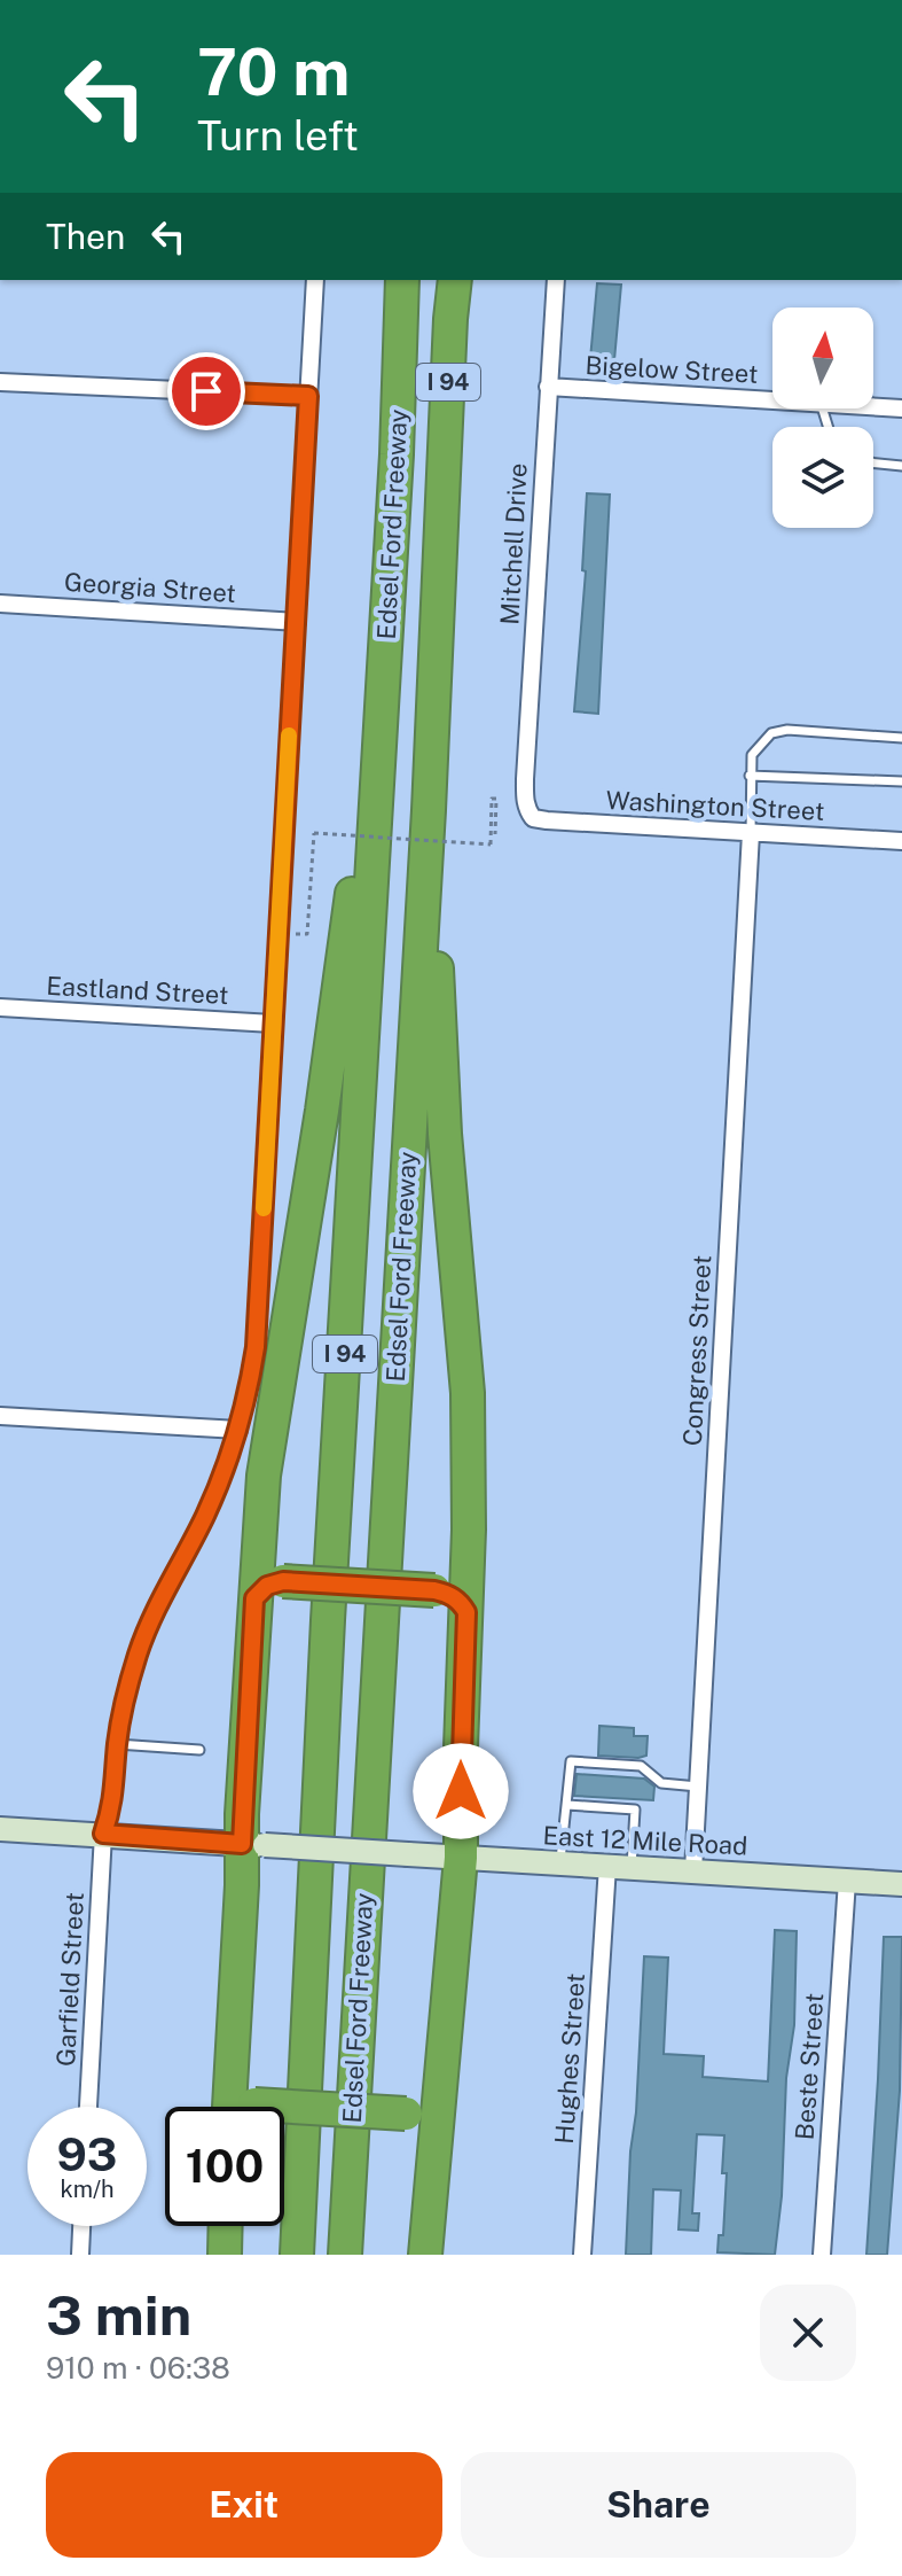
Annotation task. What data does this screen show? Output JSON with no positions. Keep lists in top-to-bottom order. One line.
{"streets":{"highway":["I 94","Edsel Ford Freeway"],"main road":["East 12 Mile Road"],"street":["Bigelow Street","Mitchell Drive","Georgia Street","Washington Street","Eastland Street","Congress Street","Garfield Street","Hughes Street","Beste Street"]},"crossings":[["Bigelow Street","Mitchell Drive"],["Mitchell Drive","Washington Street"],["Georgia Street","Garfield Street"],["Washington Street","Congress Street"],["Eastland Street","Garfield Street"],["Congress Street","East 12 Mile Road"],["East 12 Mile Road","Garfield Street"],["East 12 Mile Road","Hughes Street"],["East 12 Mile Road","Beste Street"]],"north":"top","page":{"turn":["70 m","Turn left"],"then":"Then","speed":"93 km/h","limit":"100","heading":["3 min","910 m · 06:38"],"buttons":["Exit","Share"]}}
